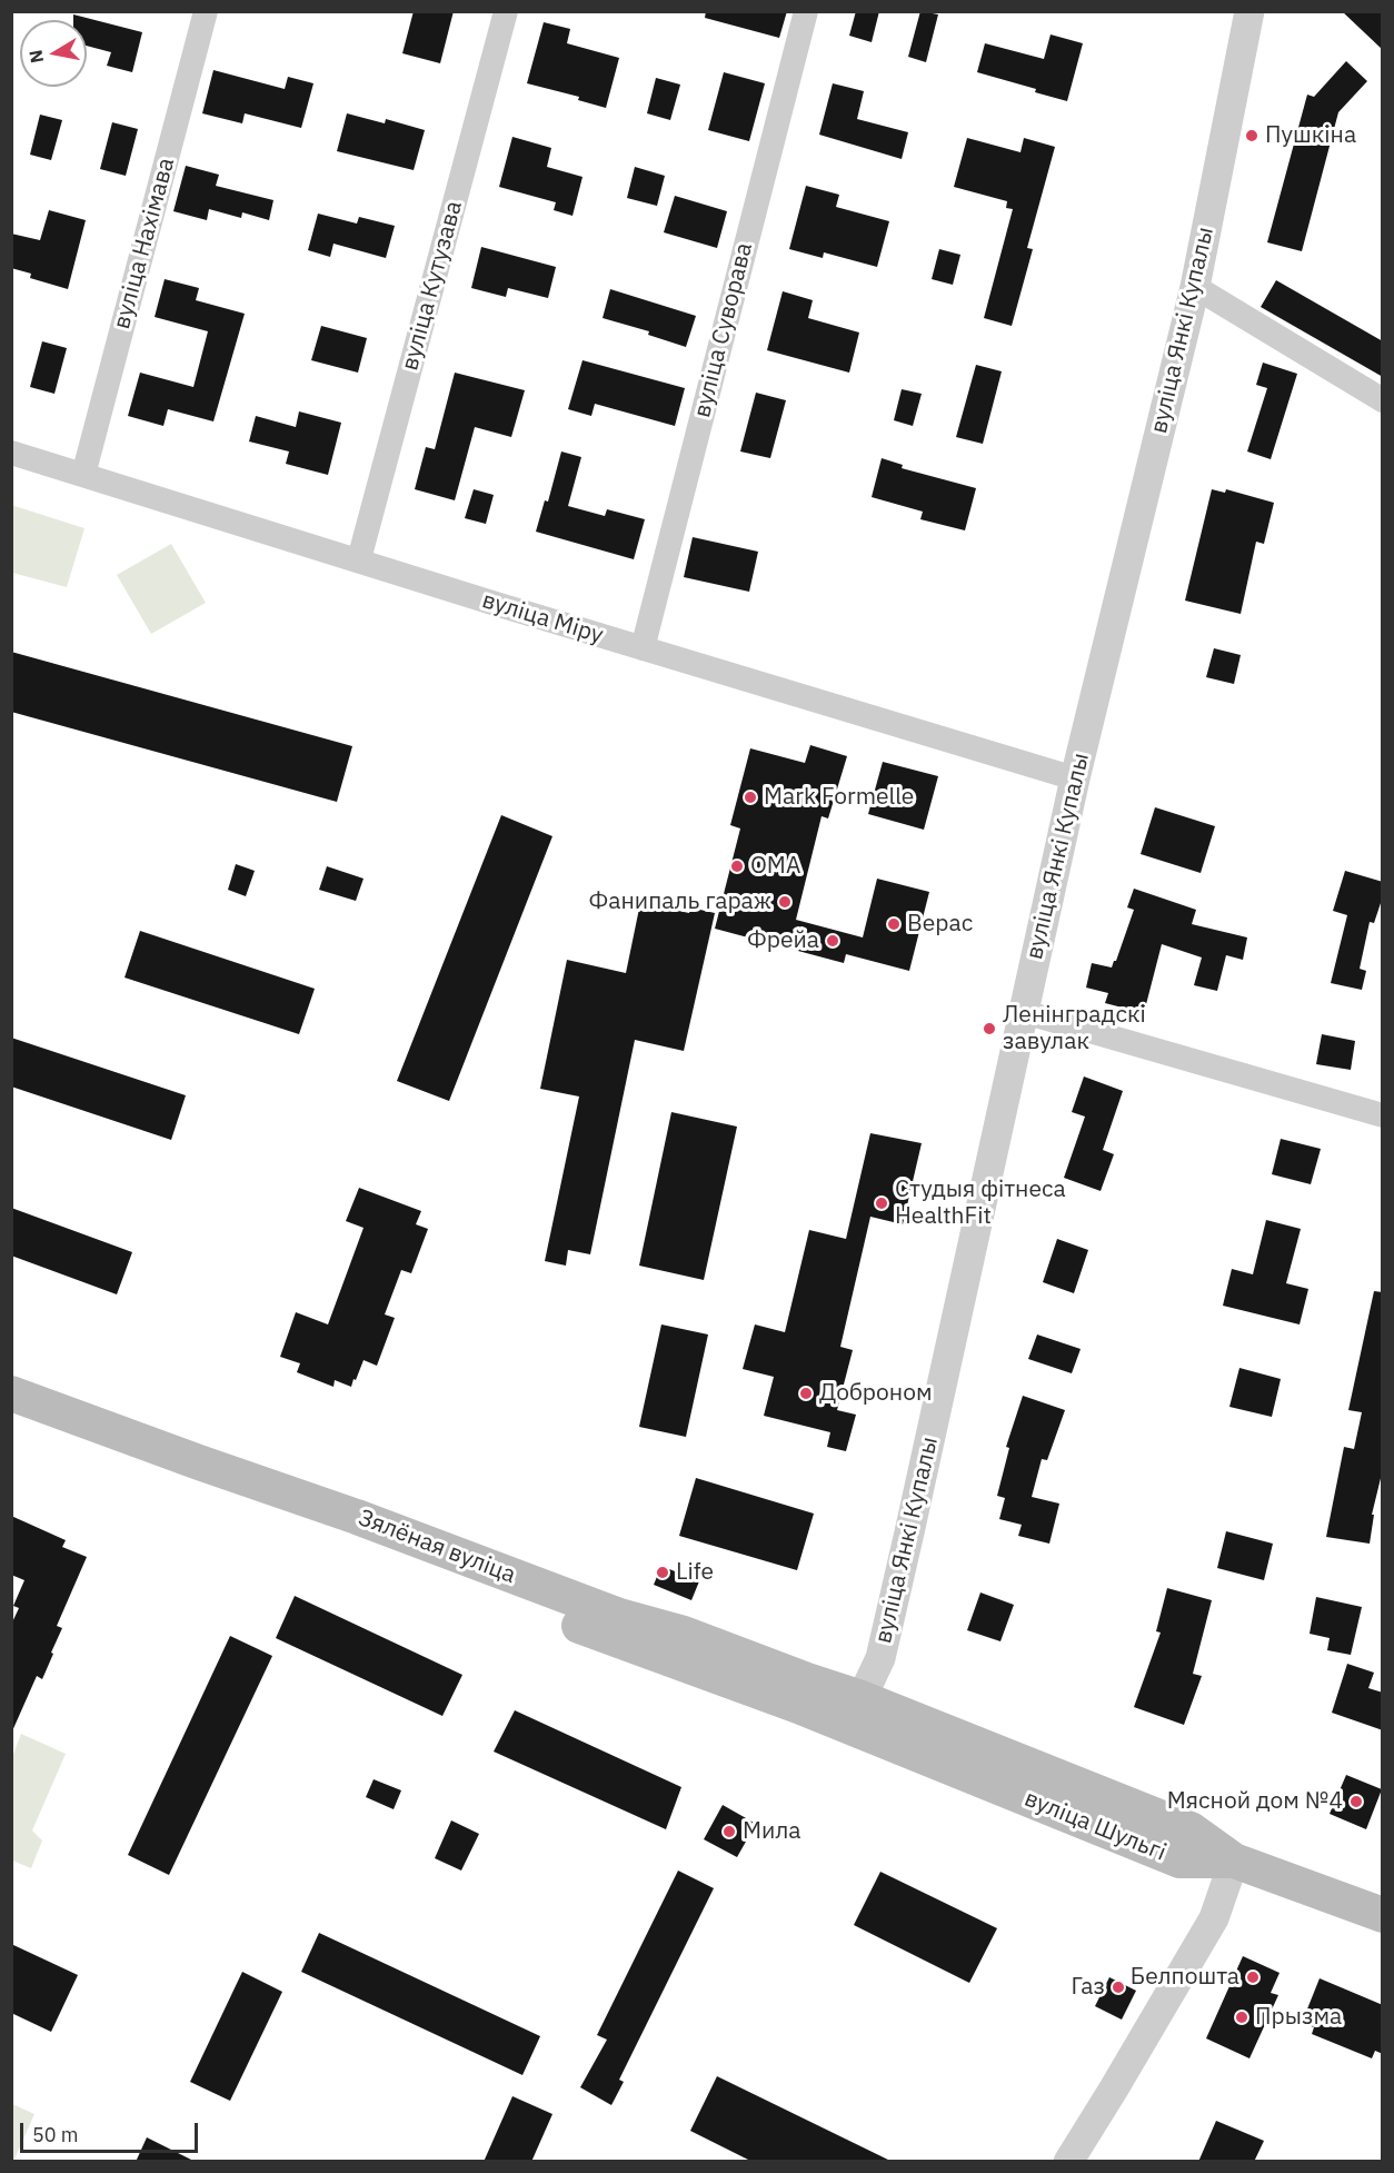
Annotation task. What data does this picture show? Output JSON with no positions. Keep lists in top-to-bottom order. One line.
{"streets":{"main road":["Зялёная вуліца","вуліца Шульгі"],"street":["вуліца Нахімава","вуліца Кутузава","вуліца Суворава","вуліца Янкі Купалы","вуліца Міру"]},"crossings":[["вуліца Нахімава","вуліца Міру"],["вуліца Кутузава","вуліца Міру"],["вуліца Суворава","вуліца Міру"],["вуліца Янкі Купалы","вуліца Міру"],["вуліца Янкі Купалы","Зялёная вуліца"],["вуліца Янкі Купалы","вуліца Шульгі"],["Зялёная вуліца","вуліца Шульгі"]],"places":["Пушкіна","Mark Formelle","ОМА","Фанипаль гараж","Верас","Фрейа","Ленінградскі завулак","Студыя фітнеса HealthFit","Доброном","Life","Мясной дом №4","Мила","Белпошта","Газ","Прызма"],"scale_bar":"50 m","north":"left"}
